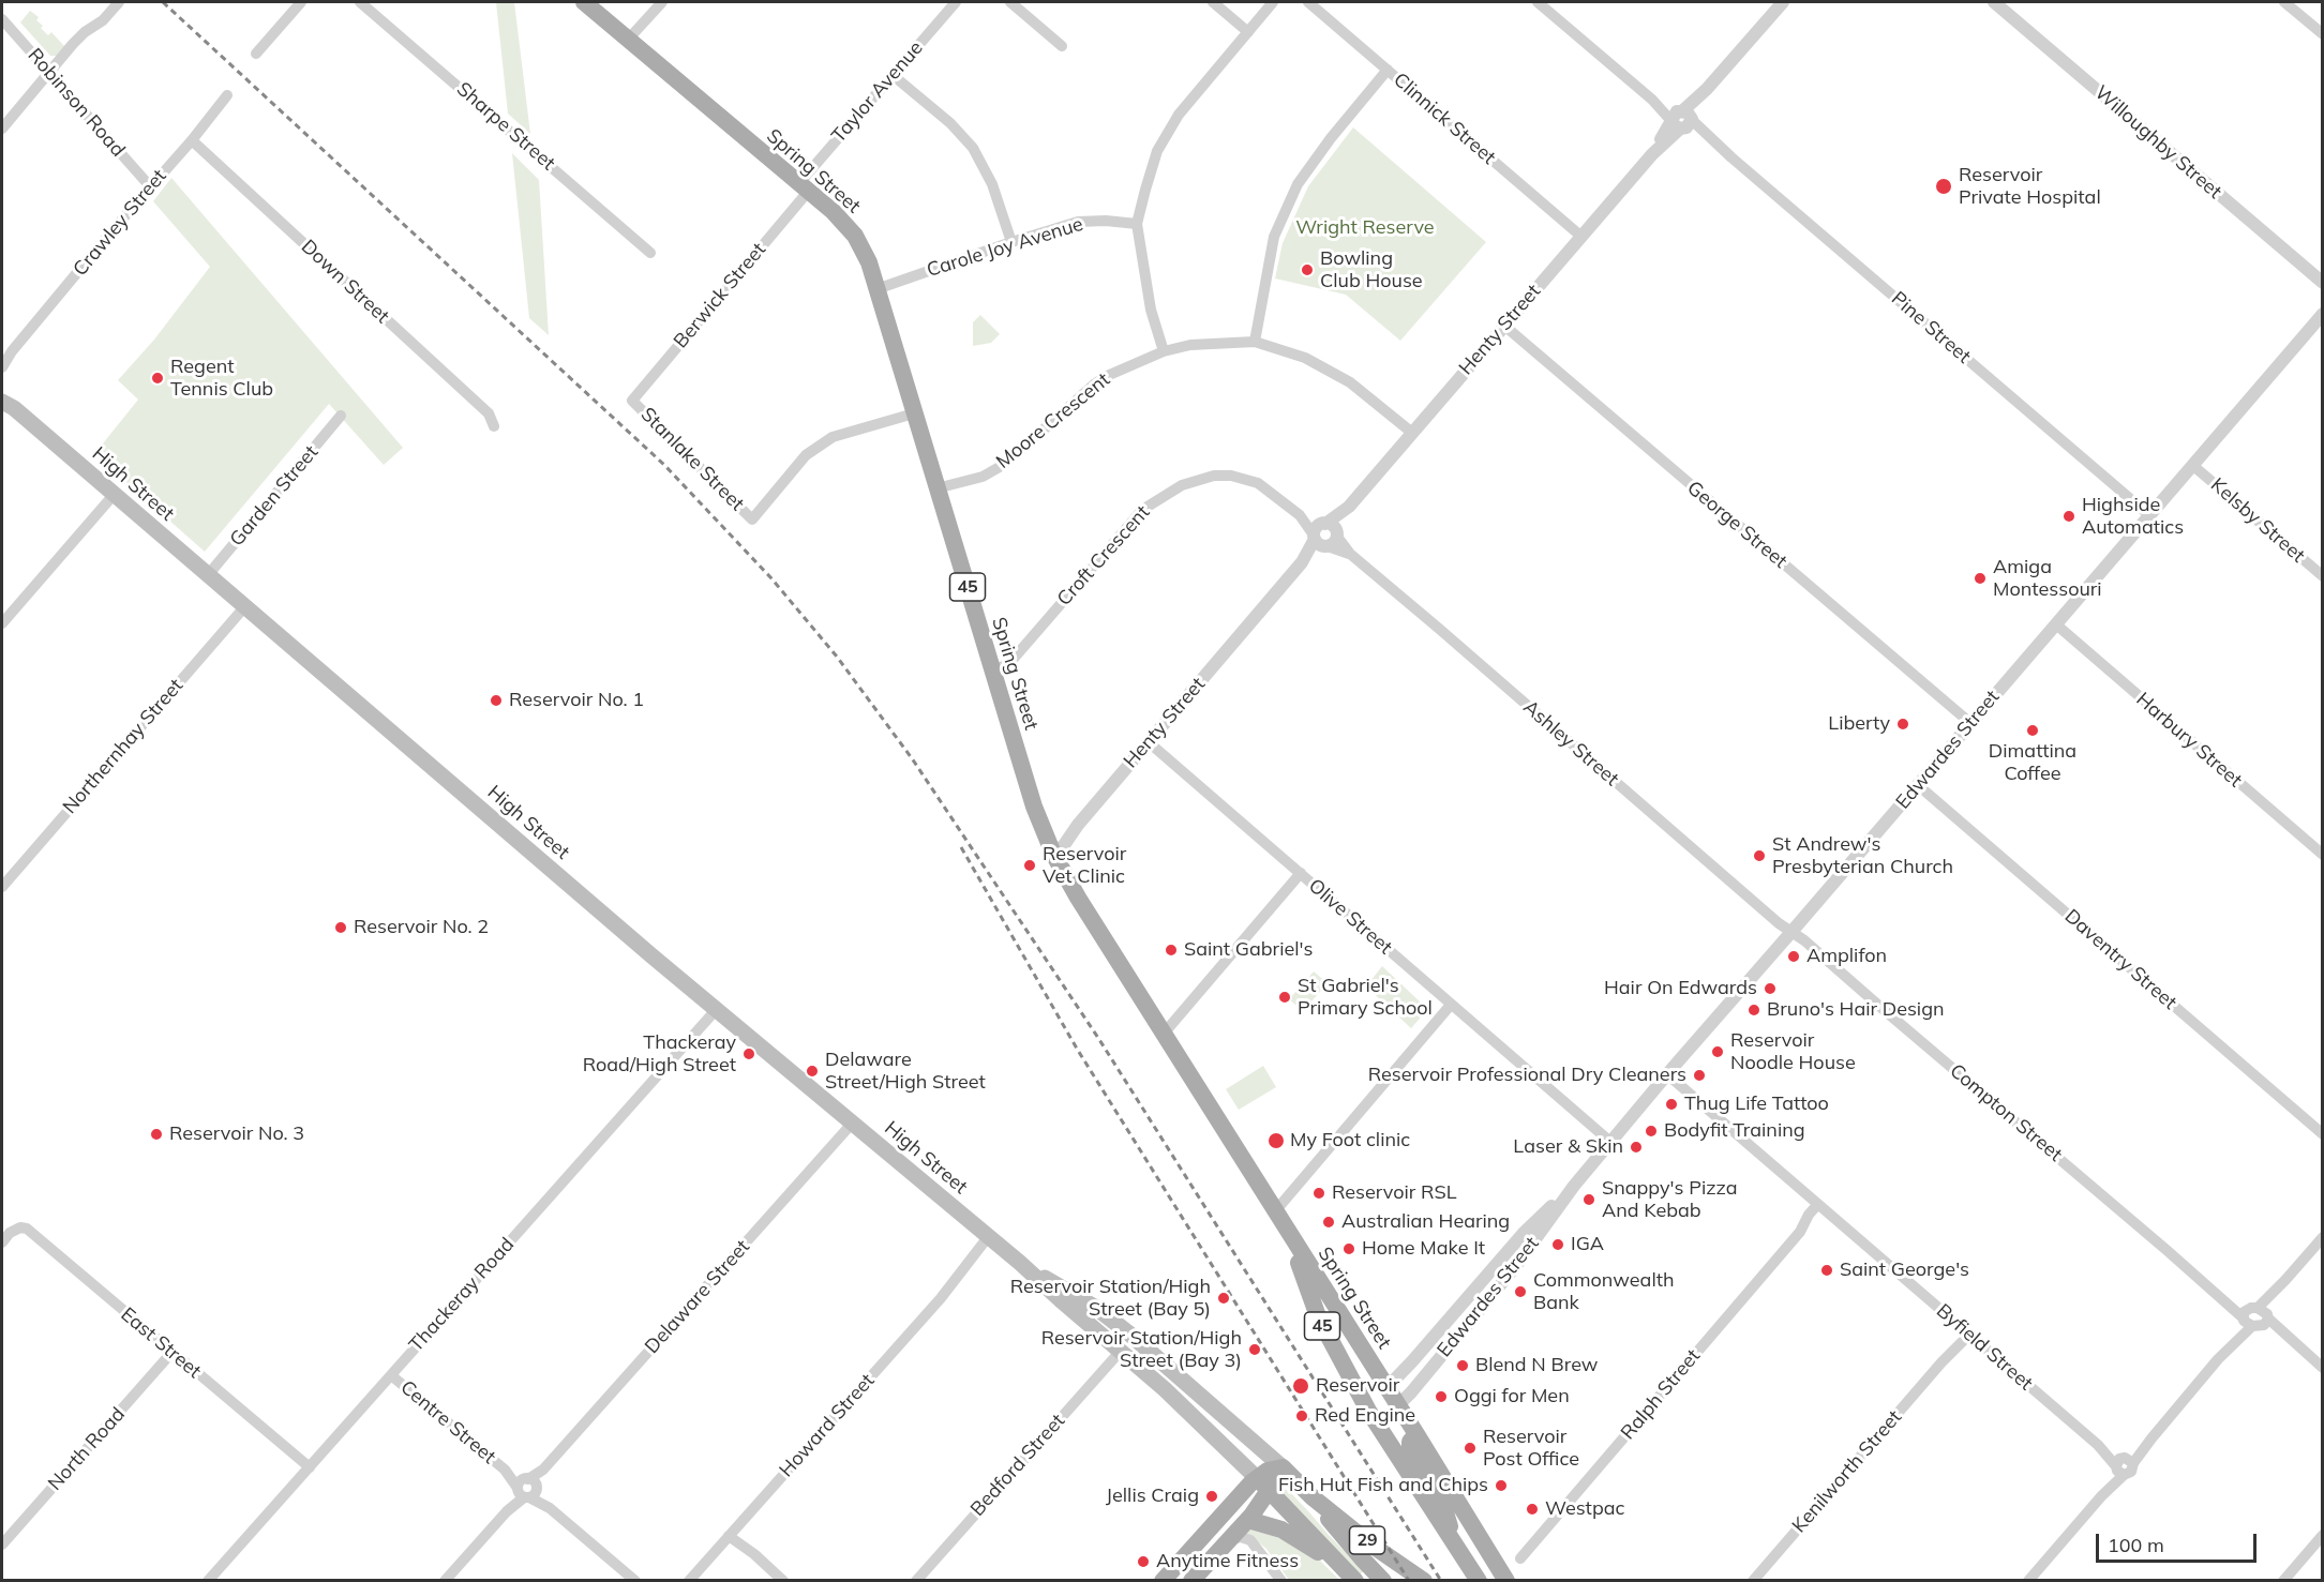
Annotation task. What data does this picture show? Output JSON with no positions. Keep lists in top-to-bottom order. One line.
{"streets":{"main road":["Spring Street","High Street","45","29"],"street":["Taylor Avenue","Robinson Road","Clinnick Street","Sharpe Street","Willoughby Street","Crawley Street","Carole Joy Avenue","Down Street","Berwick Street","Pine Street","Henty Street","Moore Crescent","Stanlake Street","Garden Street","Kelsby Street","George Street","Croft Crescent","Harbury Street","Ashley Street","Northernhay Street","Edwardes Street","Olive Street","Daventry Street","Compton Street","Thackeray Road","Delaware Street","East Street","Byfield Street","Ralph Street","Centre Street","Howard Street","North Road","Bedford Street","Kenilworth Street"]},"crossings":[["Taylor Avenue","Spring Street"],["Taylor Avenue","Berwick Street"],["Robinson Road","Crawley Street"],["Clinnick Street","Henty Street"],["Spring Street","Carole Joy Avenue"],["Spring Street","Berwick Street"],["Spring Street","Henty Street"],["Spring Street","Moore Crescent"],["Spring Street","Stanlake Street"],["Spring Street","Croft Crescent"],["Spring Street","Edwardes Street"],["Crawley Street","Down Street"],["Berwick Street","Stanlake Street"],["Pine Street","Henty Street"],["Pine Street","Edwardes Street"],["Henty Street","Moore Crescent"],["Henty Street","George Street"],["Henty Street","Croft Crescent"],["Henty Street","Ashley Street"],["Henty Street","Olive Street"],["High Street","Garden Street"],["High Street","Northernhay Street"],["High Street","Thackeray Road"],["High Street","Delaware Street"],["High Street","Howard Street"],["High Street","Bedford Street"],["Kelsby Street","Edwardes Street"],["George Street","Edwardes Street"],["Croft Crescent","Ashley Street"],["Harbury Street","Edwardes Street"],["Ashley Street","Edwardes Street"],["Ashley Street","Compton Street"],["Edwardes Street","Olive Street"],["Edwardes Street","Daventry Street"],["Edwardes Street","Compton Street"],["Edwardes Street","Byfield Street"],["Thackeray Road","East Street"],["Thackeray Road","Centre Street"],["Delaware Street","Centre Street"],["East Street","North Road"],["Byfield Street","Ralph Street"],["Byfield Street","Kenilworth Street"]],"parks":["Wright Reserve"],"places":["Reservoir Private Hospital","Bowling Club House","Regent Tennis Club","Highside Automatics","Amiga Montessouri","Reservoir No. 1","Liberty","Dimattina Coffee","St Andrew's Presbyterian Church","Reservoir Vet Clinic","Reservoir No. 2","Saint Gabriel's","Amplifon","Hair On Edwards","St Gabriel's Primary School","Bruno's Hair Design","Reservoir Noodle House","Thackeray Road/High Street","Delaware Street/High Street","Reservoir Professional Dry Cleaners","Thug Life Tattoo","Bodyfit Training","Reservoir No. 3","My Foot clinic","Laser & Skin","Reservoir RSL","Snappy's Pizza And Kebab","Australian Hearing","IGA","Home Make It","Saint George's","Commonwealth Bank","Reservoir Station/High Street (Bay 5)","Reservoir Station/High Street (Bay 3)","Blend N Brew","Reservoir","Oggi for Men","Red Engine","Reservoir Post Office","Fish Hut Fish and Chips","Jellis Craig","Westpac","Anytime Fitness"],"scale_bar":"100 m"}
